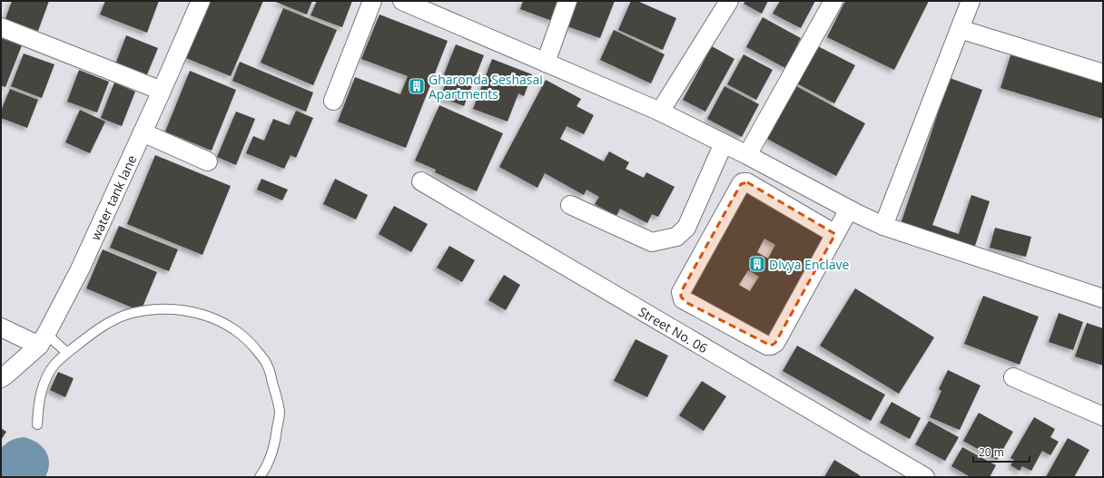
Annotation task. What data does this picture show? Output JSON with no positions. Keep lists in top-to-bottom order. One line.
{"streets":{"street":["water tank lane","Street No. 06"]},"places":{"building":["Gharonda Seshasai Apartments","Divya Enclave"]},"scale_bar":"20 m"}
